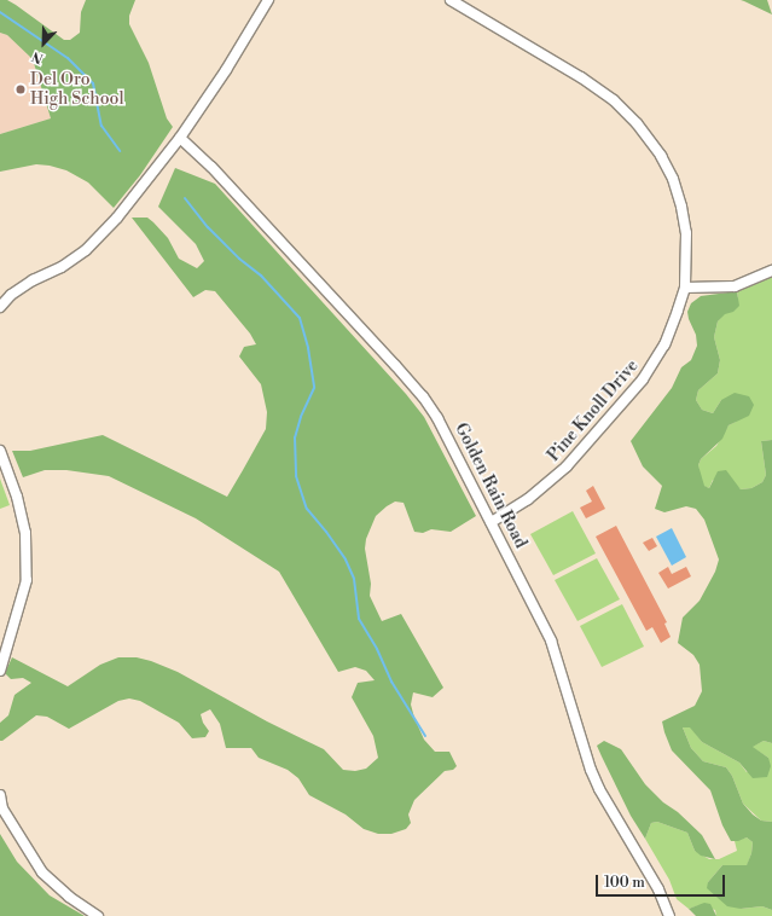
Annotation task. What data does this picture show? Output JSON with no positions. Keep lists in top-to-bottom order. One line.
{"streets":{"street":["Pine Knoll Drive","Golden Rain Road"]},"crossings":[["Pine Knoll Drive","Golden Rain Road"]],"places":["Del Oro High School"],"scale_bar":"100 m","north":"bottom left"}
